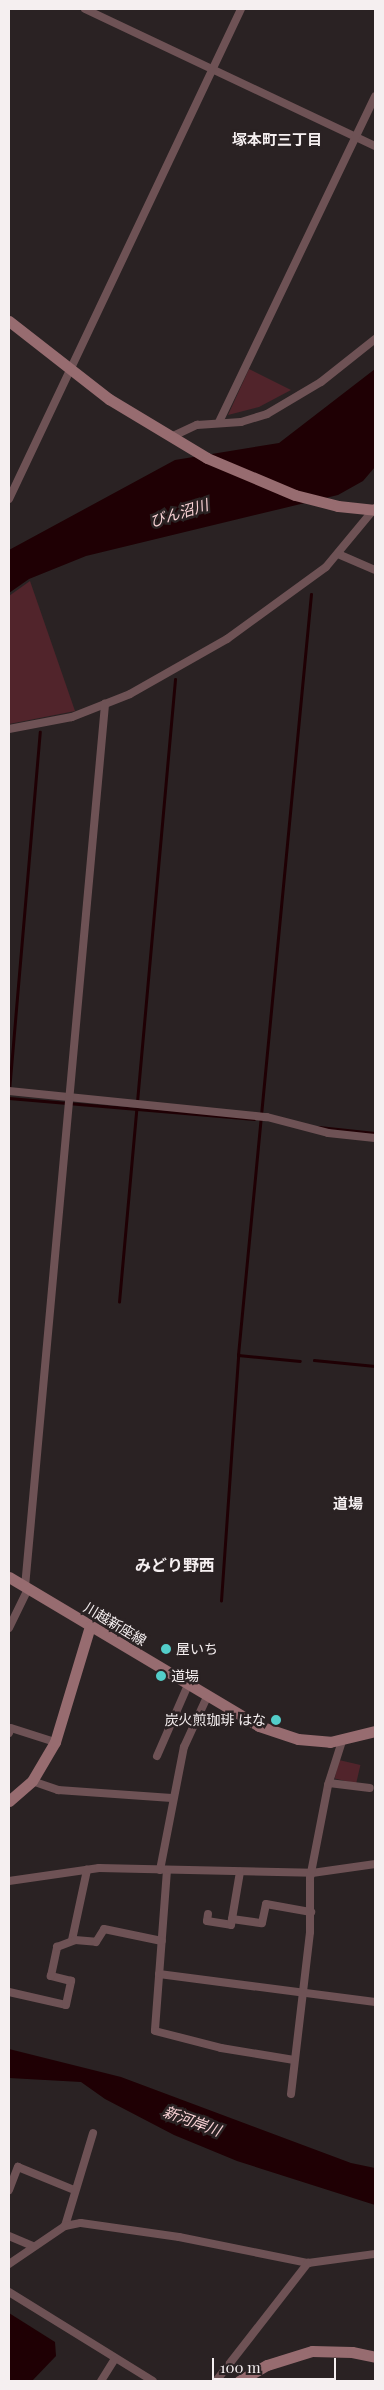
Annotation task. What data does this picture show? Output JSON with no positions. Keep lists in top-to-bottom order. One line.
{"streets":{"street":["川越新座線"]},"districts":["塚本町三丁目","道場","みどり野西"],"water":["びん沼川","新河岸川"],"places":["屋いち","道場","炭火煎珈琲 はな"],"scale_bar":"100 m"}
